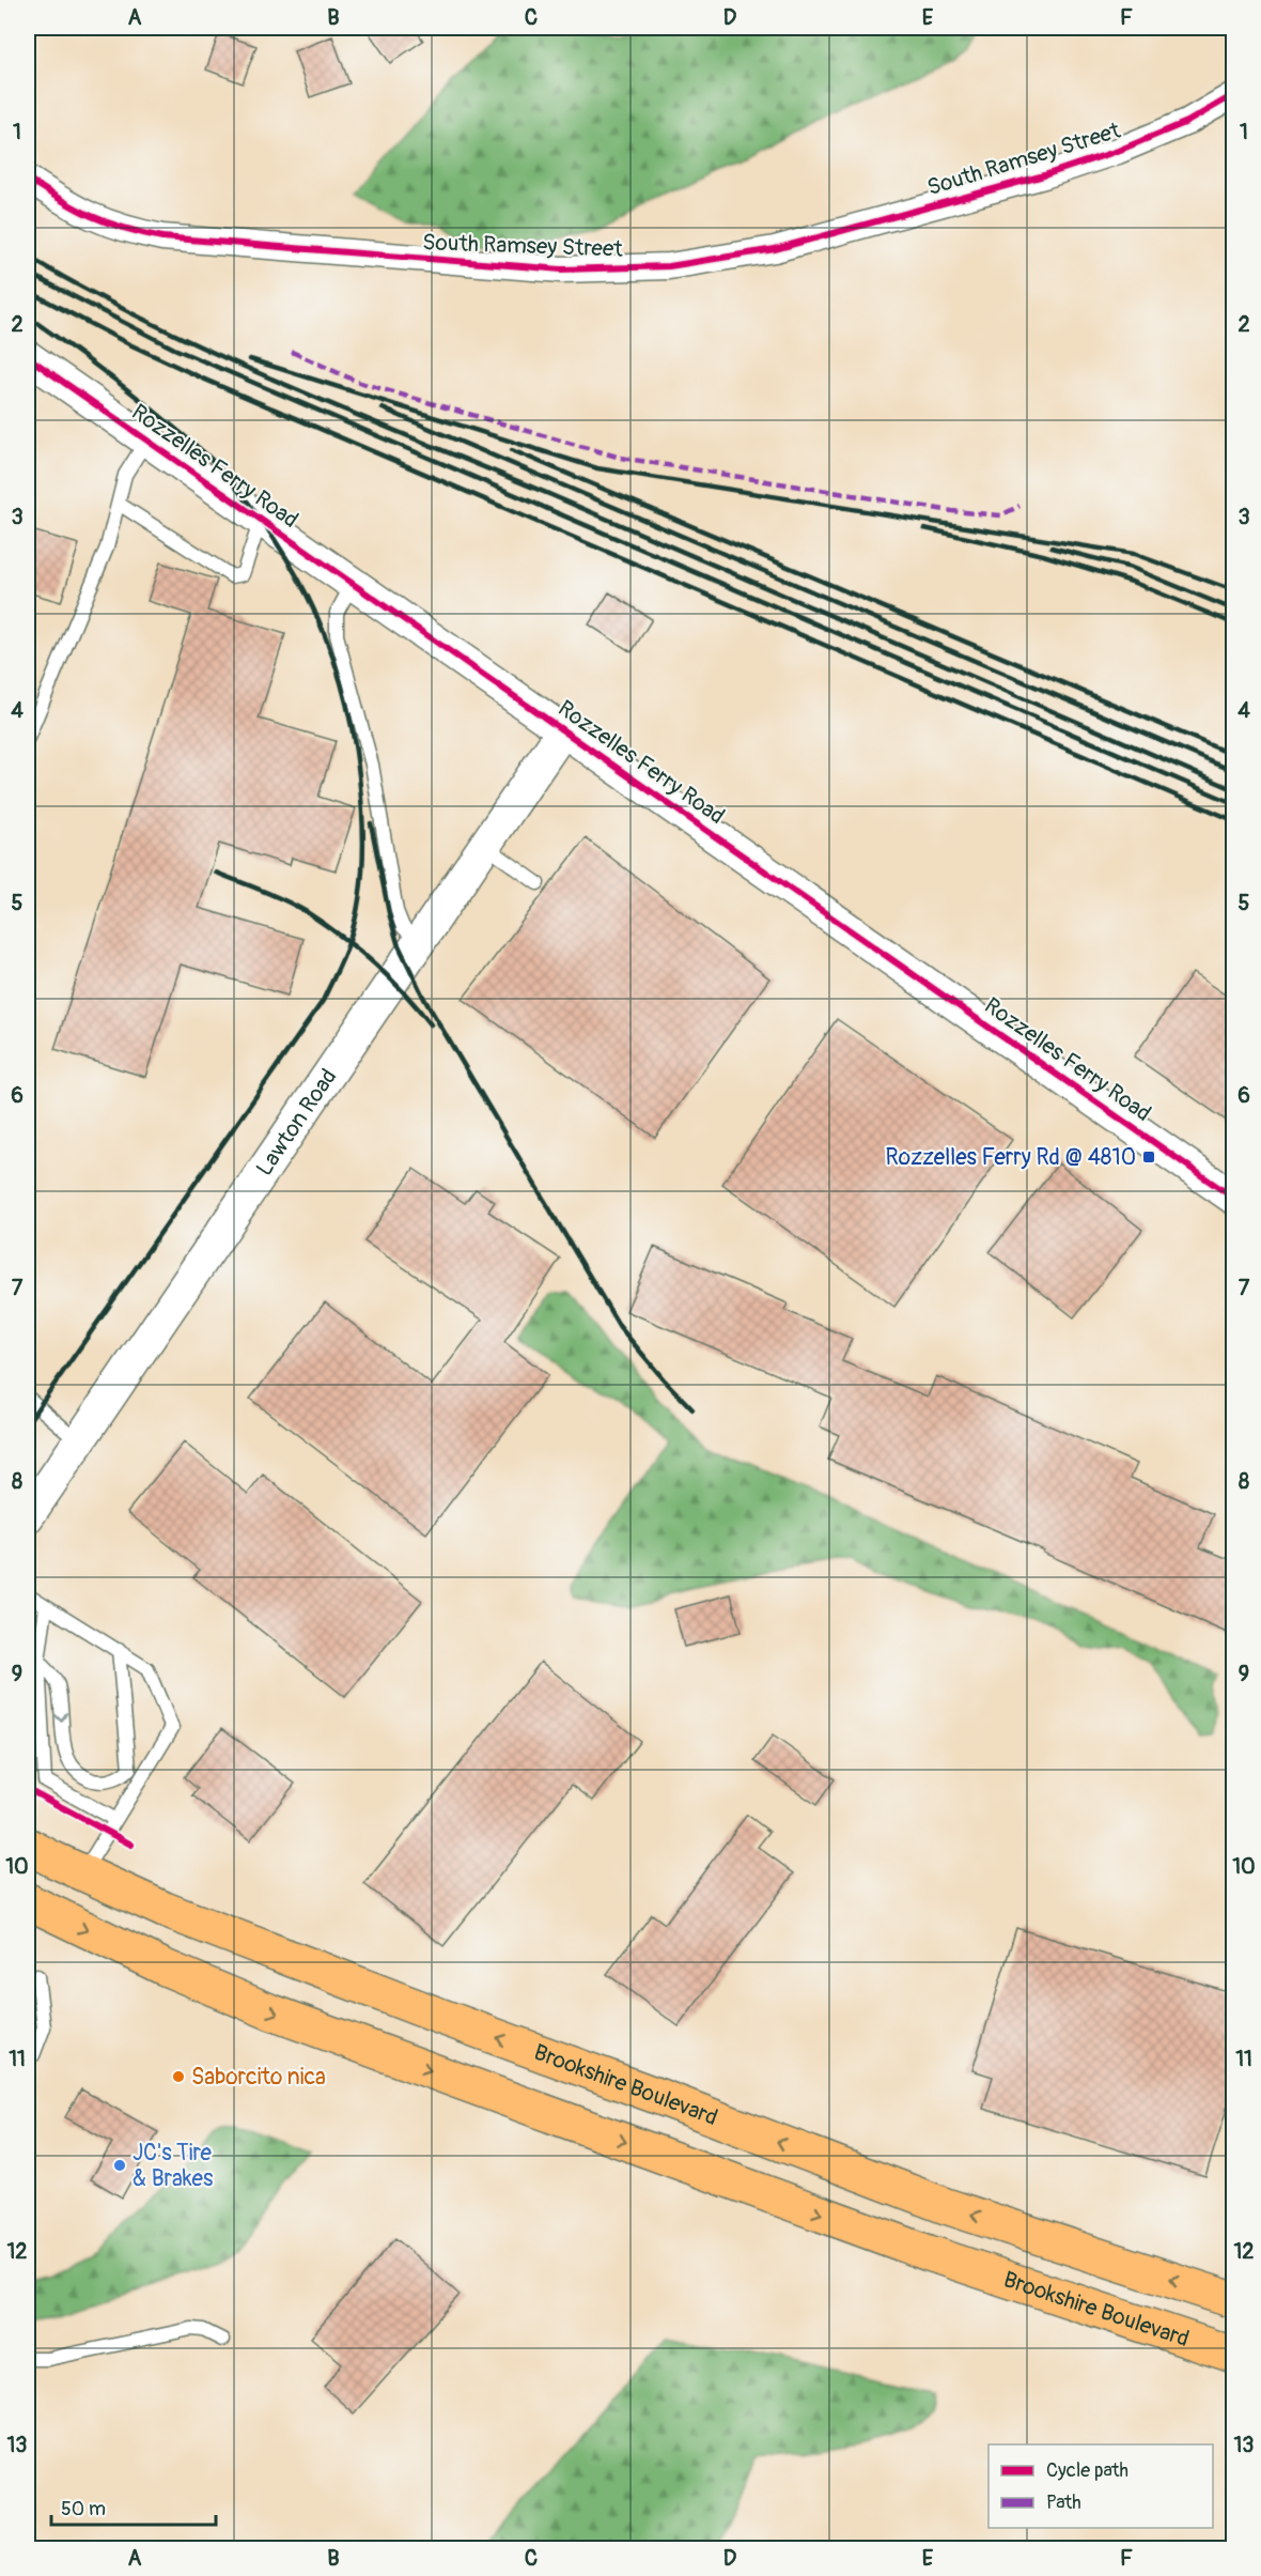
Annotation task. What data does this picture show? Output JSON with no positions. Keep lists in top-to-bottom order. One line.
{"streets":{"highway":["Brookshire Boulevard"],"street":["South Ramsey Street","Rozzelles Ferry Road","Lawton Road"]},"crossings":[["Rozzelles Ferry Road","Lawton Road"]],"places":{"transit":["Rozzelles Ferry Rd @ 4810"],"other":["Saborcito nica","JC's Tire & Brakes"]},"legend":["Cycle path","Path"],"scale_bar":"50 m","grid":{"columns":["A","B","C","D","E","F"],"rows":["1","2","3","4","5","6","7","8","9","10","11","12","13"]}}
